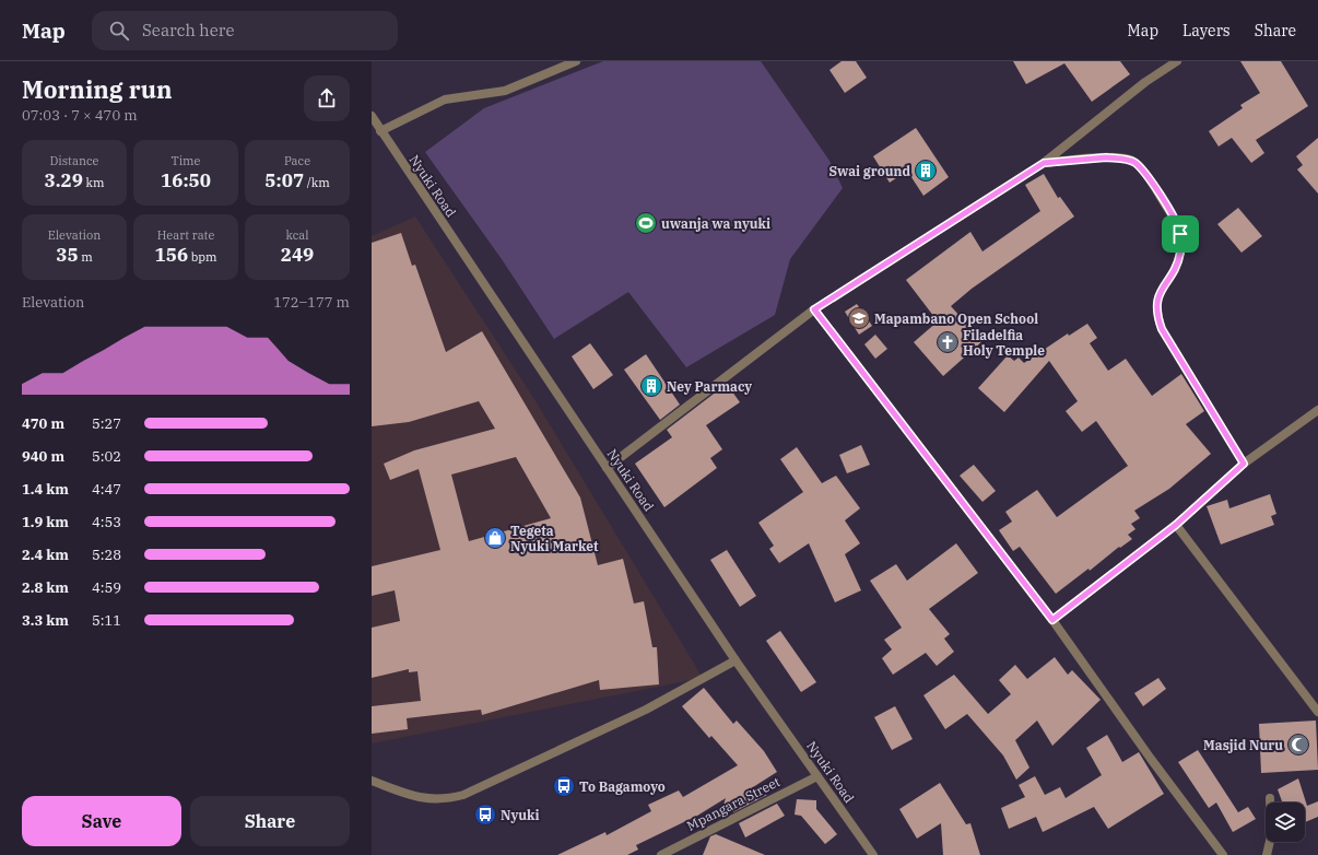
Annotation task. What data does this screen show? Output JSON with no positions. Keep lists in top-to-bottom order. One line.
{"streets":{"street":["Nyuki Road","Mpangara Street"]},"crossings":[["Nyuki Road","Mpangara Street"]],"places":{"building":["Swai ground","Ney Parmacy"],"sports":["uwanja wa nyuki"],"school or university":["Mapambano Open School"],"church":["Filadelfia Holy Temple"],"shop":["Tegeta Nyuki Market"],"mosque":["Masjid Nuru"],"bus stop":["To Bagamoyo","Nyuki"]},"page":{"header":"Map","search":"Search here","nav":["Map","Layers","Share"],"heading":["Morning run","07:03 · 7 × 470 m"],"stats":[["Distance","3.29 km"],["Time","16:50"],["Pace","5:07 /km"],["Elevation","35 m"],["Heart rate","156 bpm"],["kcal","249"]],"chart":["Elevation","172–177 m"],"list":[{"name":"470 m","note":"5:27"},{"name":"940 m","note":"5:02"},{"name":"1.4 km","note":"4:47"},{"name":"1.9 km","note":"4:53"},{"name":"2.4 km","note":"5:28"},{"name":"2.8 km","note":"4:59"},{"name":"3.3 km","note":"5:11"}],"buttons":["Save","Share"]}}
